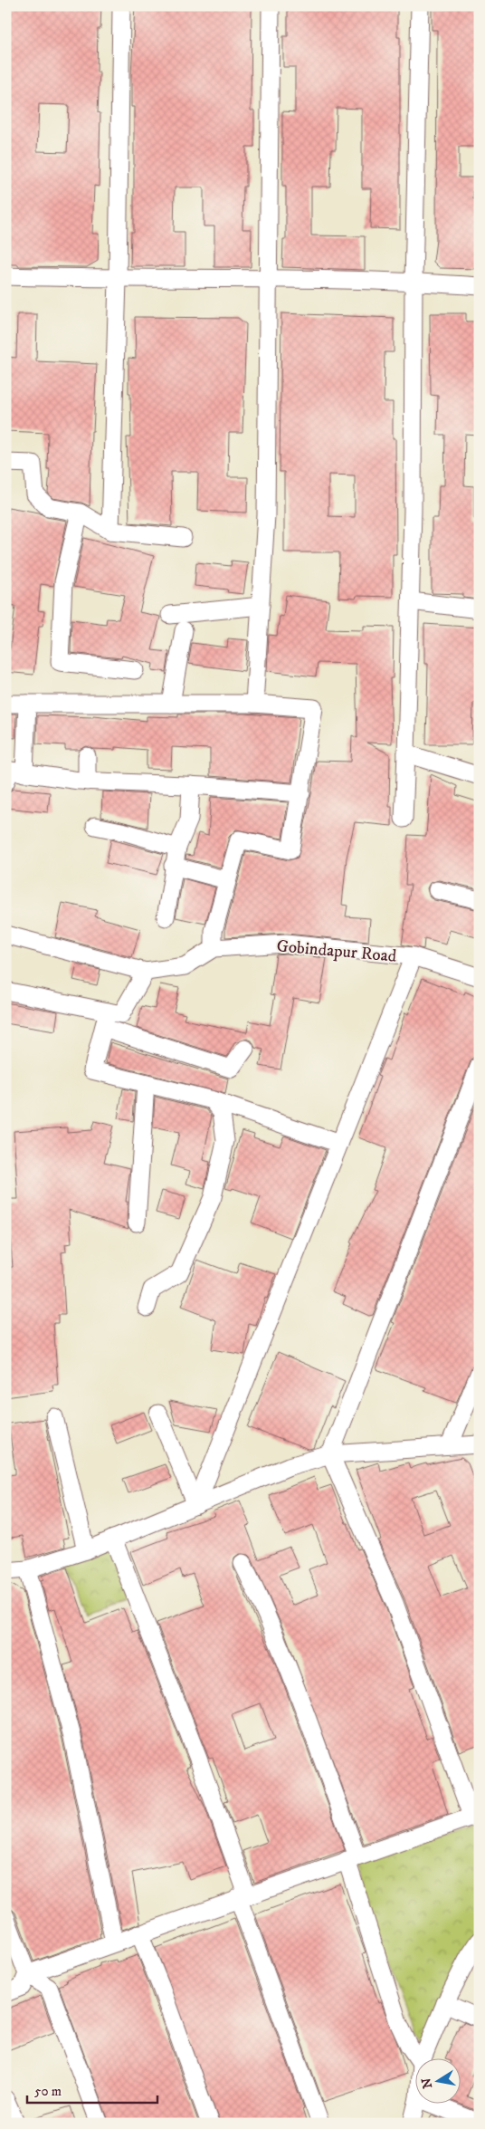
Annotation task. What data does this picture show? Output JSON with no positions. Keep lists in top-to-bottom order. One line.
{"streets":{"street":["Gobindapur Road"]},"scale_bar":"50 m","north":"left"}
